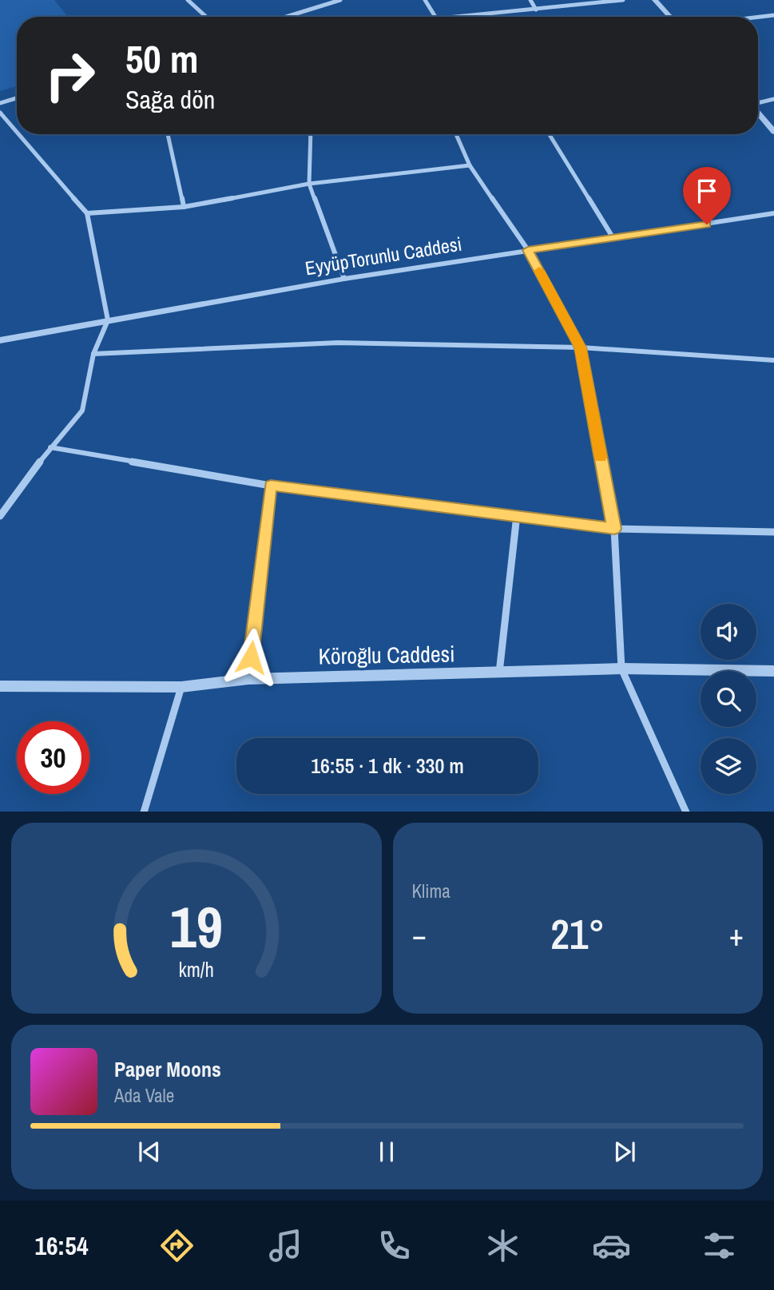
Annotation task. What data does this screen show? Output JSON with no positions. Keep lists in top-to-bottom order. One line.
{"streets":{"street":["EyyüpTorunlu Caddesi","Köroğlu Caddesi"]},"page":{"turn":["50 m","Sağa dön"],"limit":"30","trip":"16:55 · 1 dk · 330 m","tile":"Klima","heat":["−","21°","+"],"song":["Paper Moons","Ada Vale"],"tabs":"16:54","gauge":["19","km/h"]}}
